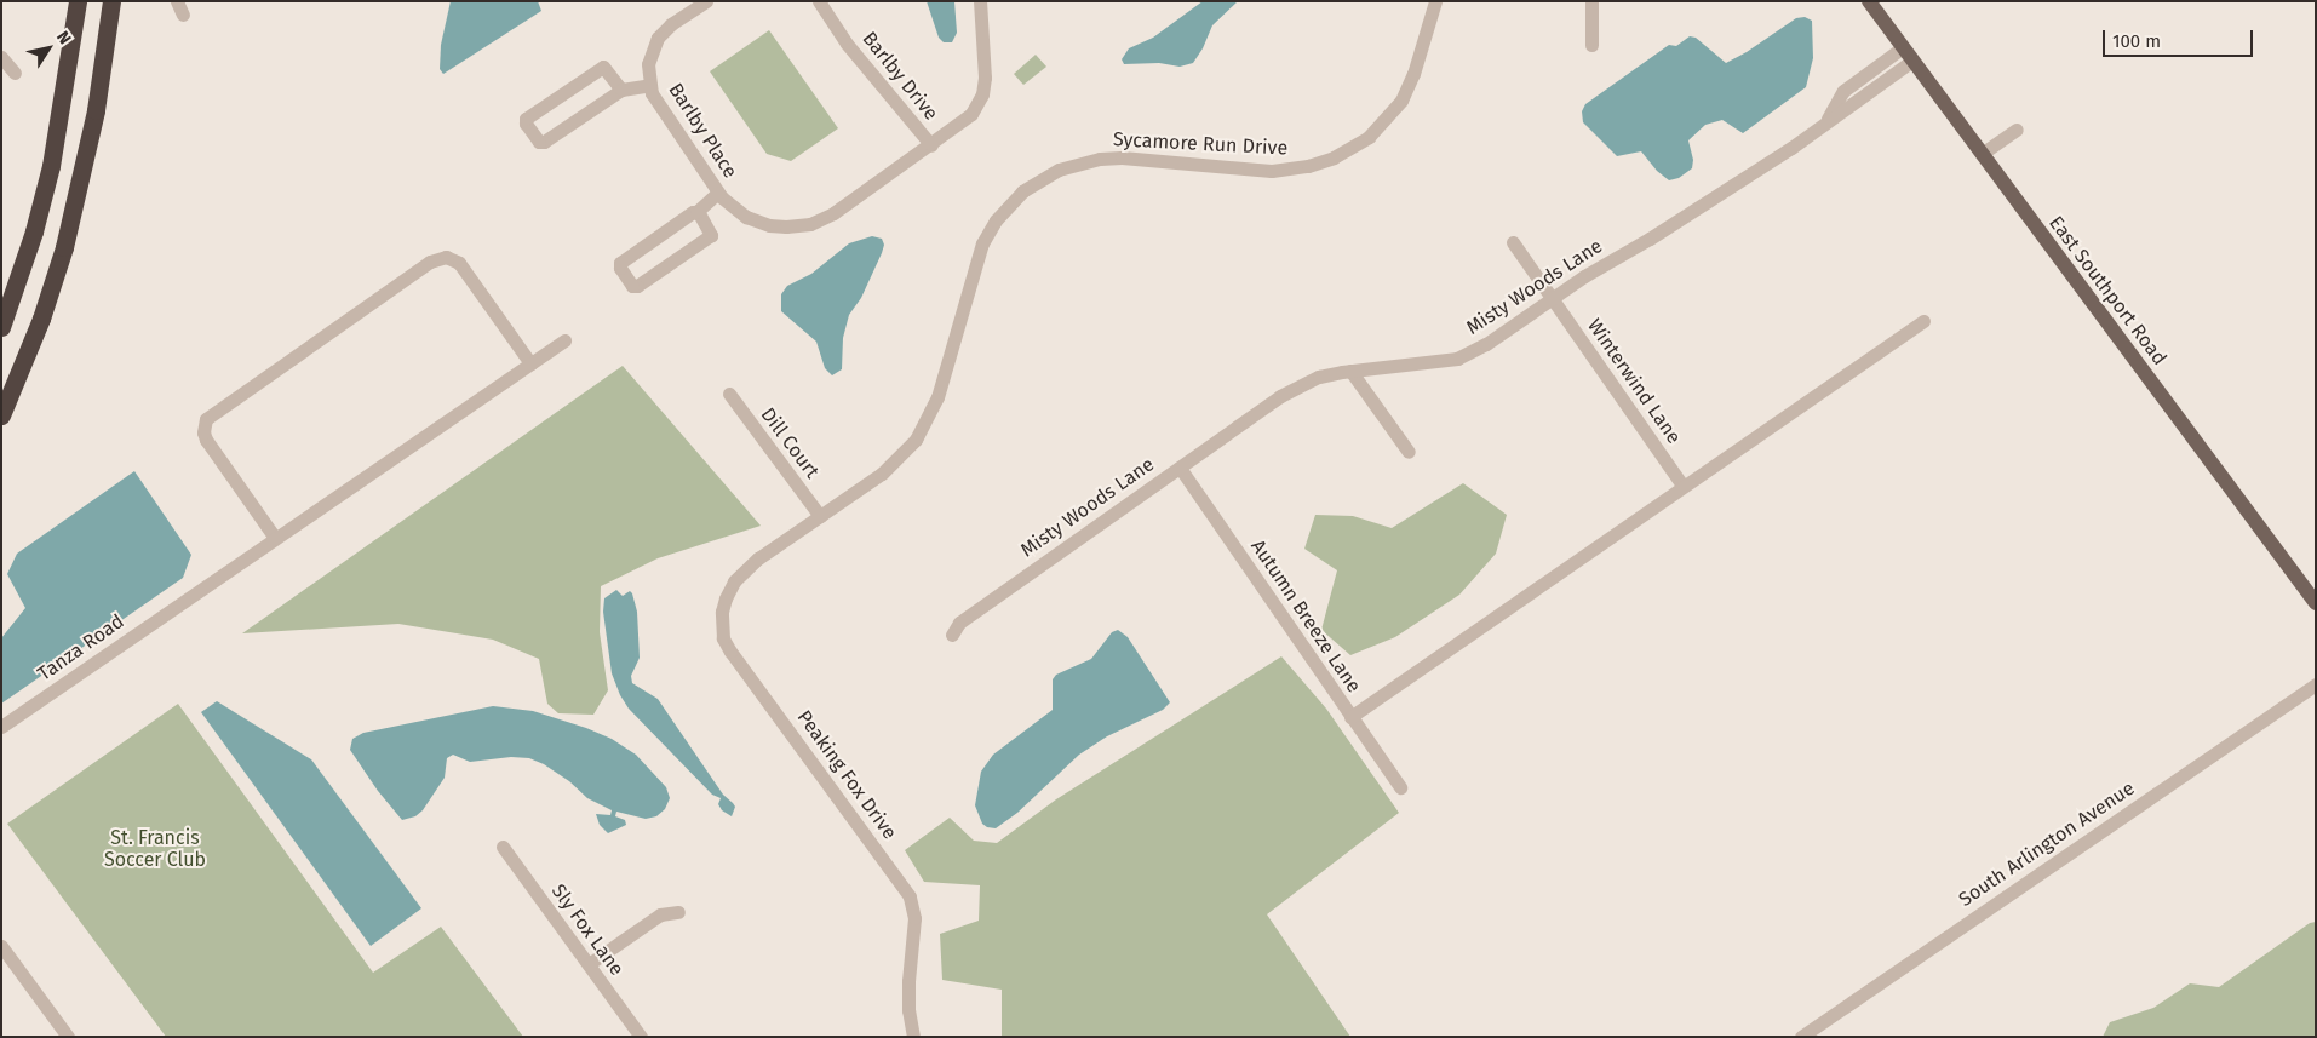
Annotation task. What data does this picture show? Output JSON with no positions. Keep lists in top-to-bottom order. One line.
{"streets":{"main road":["East Southport Road"],"street":["Barlby Drive","Barlby Place","Sycamore Run Drive","Misty Woods Lane","Winterwind Lane","Dill Court","Autumn Breeze Lane","Tanza Road","Peaking Fox Drive","South Arlington Avenue","Sly Fox Lane"]},"crossings":[["Barlby Drive","Barlby Place"],["Sycamore Run Drive","Dill Court"],["Sycamore Run Drive","Peaking Fox Drive"],["Misty Woods Lane","East Southport Road"],["Misty Woods Lane","Winterwind Lane"],["Misty Woods Lane","Autumn Breeze Lane"]],"parks":["St. Francis Soccer Club"],"scale_bar":"100 m","north":"top right"}
